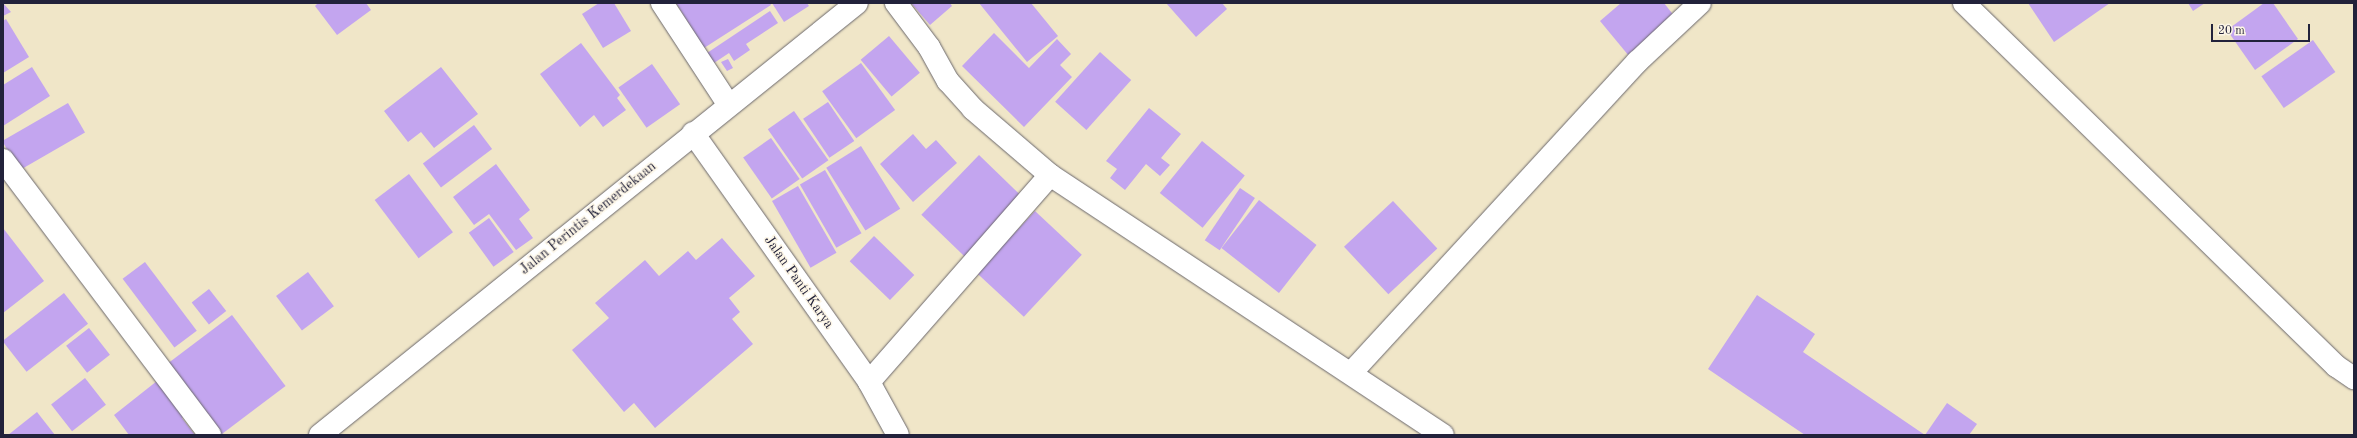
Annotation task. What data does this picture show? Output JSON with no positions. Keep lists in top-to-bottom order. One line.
{"streets":{"street":["Jalan Perintis Kemerdekaan","Jalan Panti Karya"]},"crossings":[["Jalan Perintis Kemerdekaan","Jalan Panti Karya"]],"scale_bar":"20 m"}
